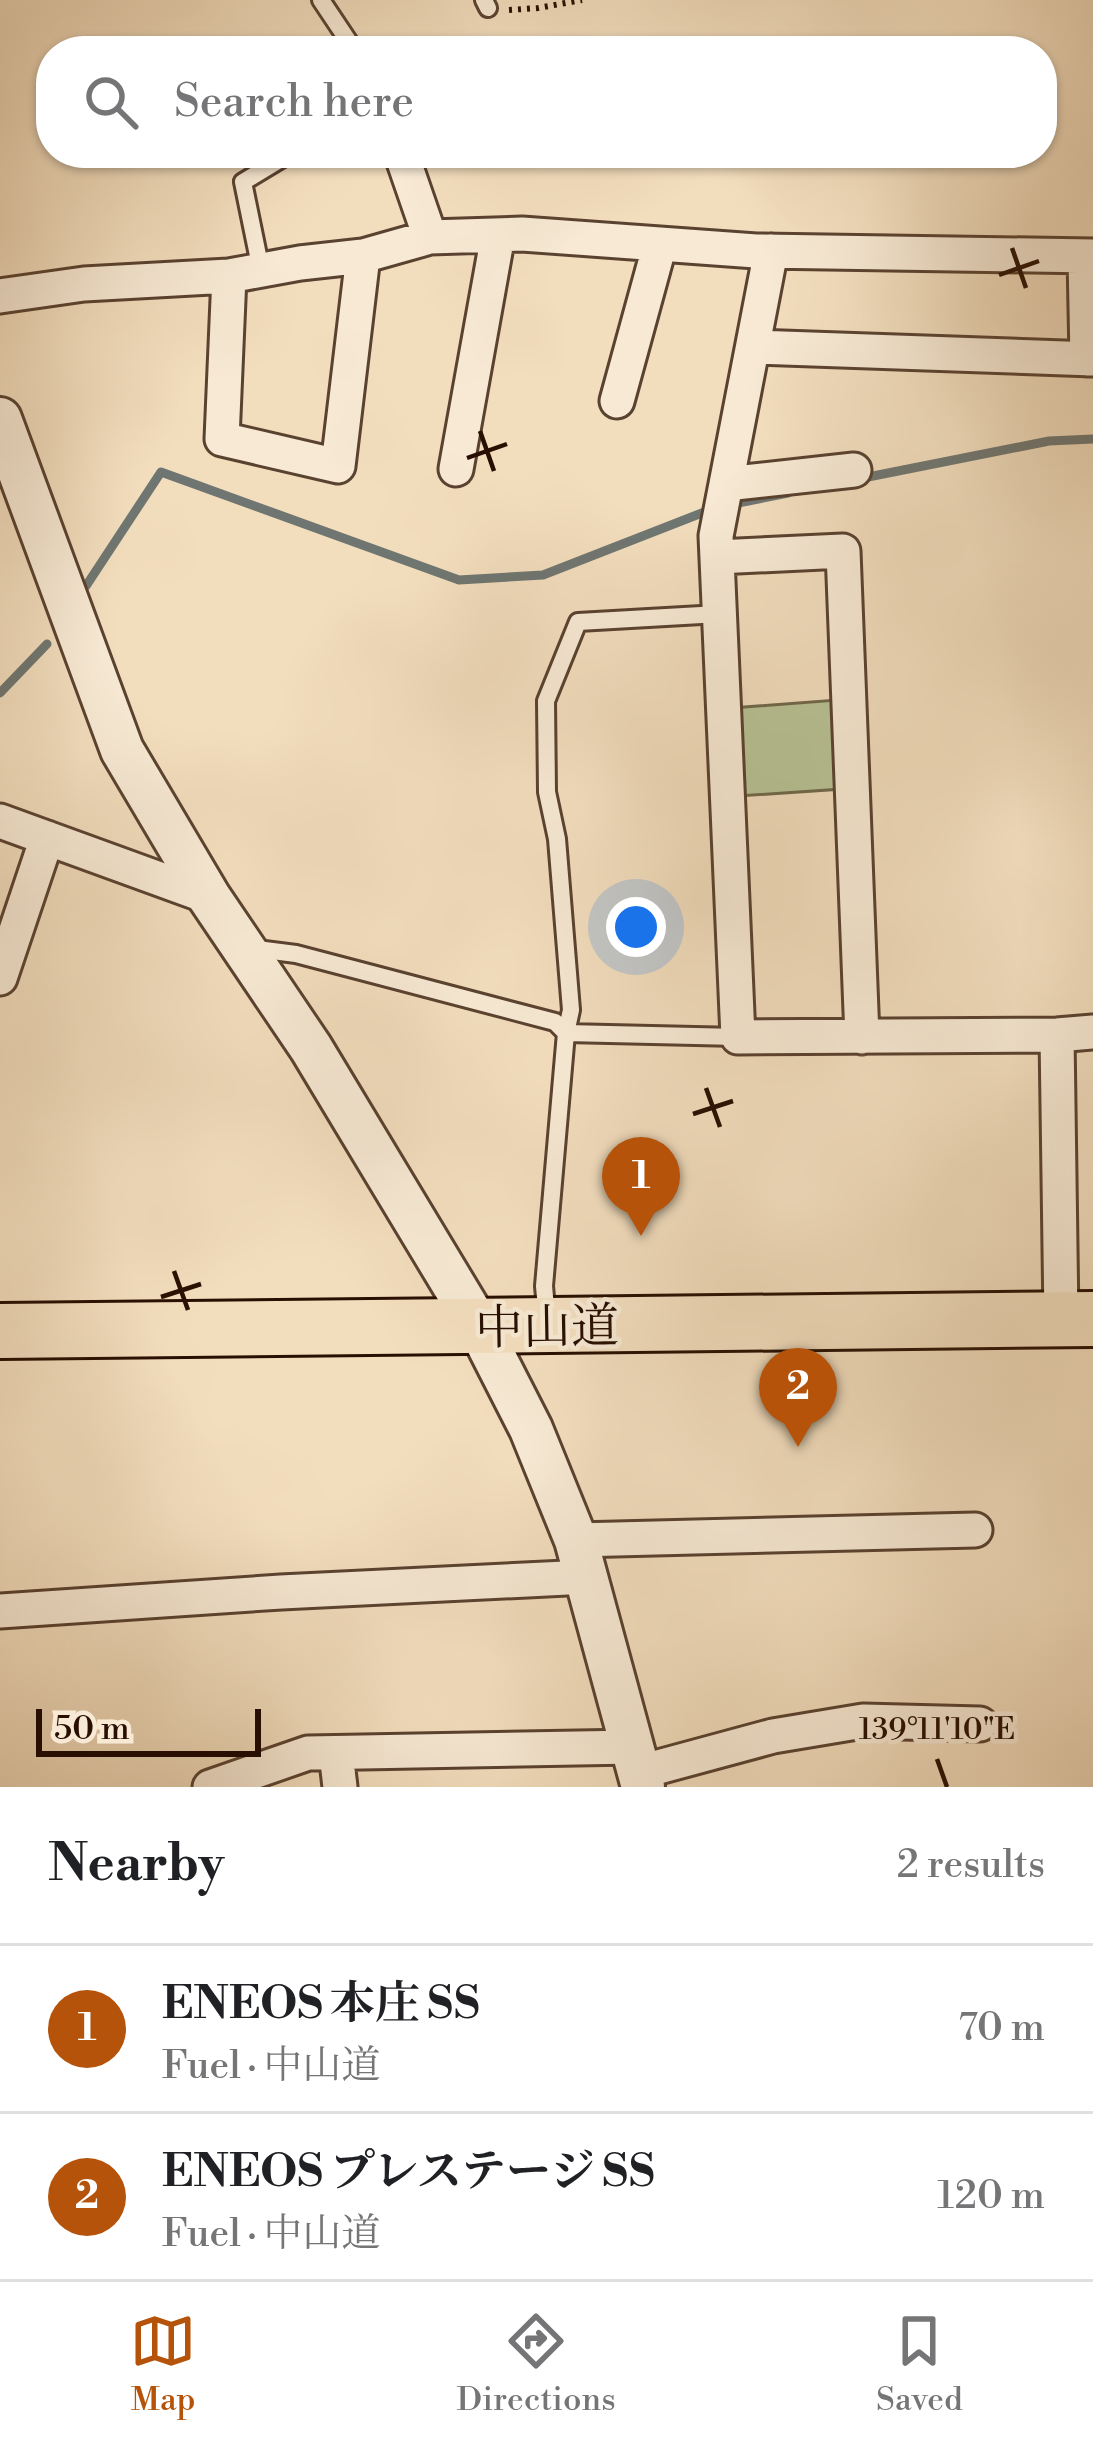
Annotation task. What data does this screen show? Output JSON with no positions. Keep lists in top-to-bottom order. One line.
{"streets":{"highway":["中山道"]},"scale_bar":"50 m","page":{"search":"Search here","pins":["1","2"],"scale":"50 m","heading":["Nearby","2 results"],"list":[{"mark":"1","name":"ENEOS 本庄 SS","note":"Fuel · 中山道","value":"70 m"},{"mark":"2","name":"ENEOS プレステージ SS","note":"Fuel · 中山道","value":"120 m"}],"nav":["Map","Directions","Saved"]},"coordinates":["139°11'10\"E"]}
